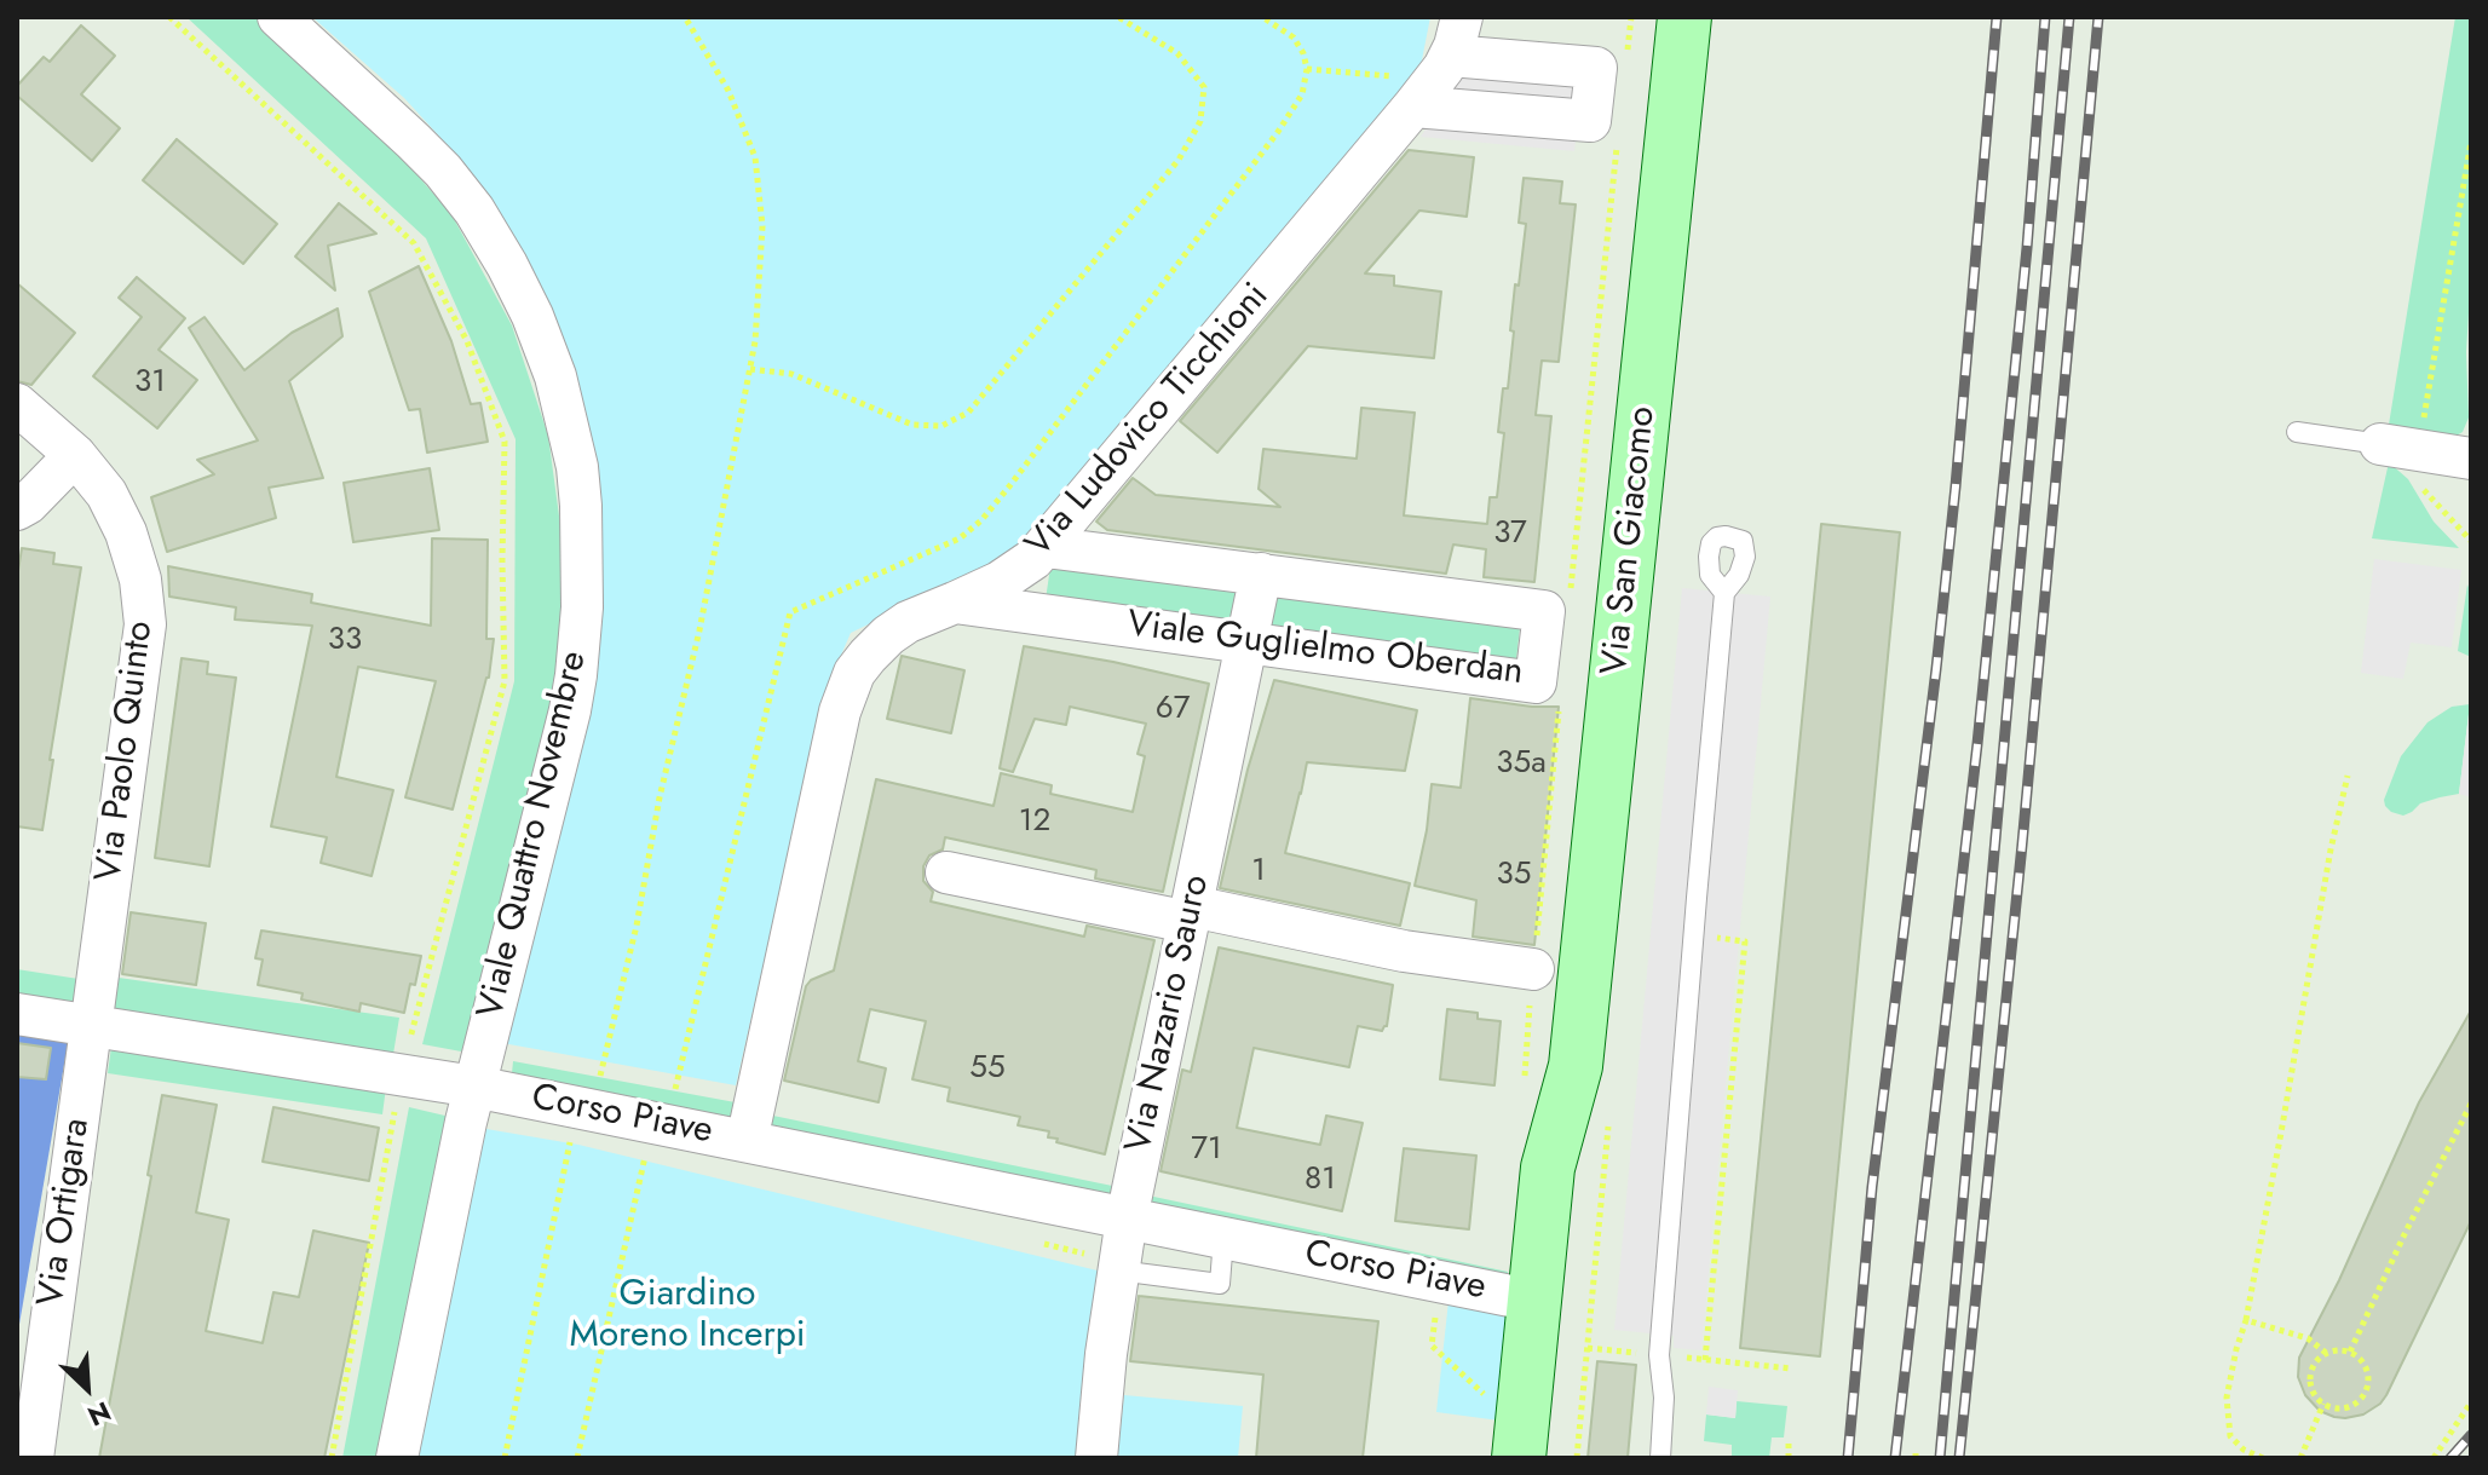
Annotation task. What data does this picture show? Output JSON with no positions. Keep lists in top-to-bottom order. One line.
{"streets":{"street":["Via Ludovico Ticchioni","Via San Giacomo","Viale Guglielmo Oberdan","Via Paolo Quinto","Viale Quattro Novembre","Via Nazario Sauro","Corso Piave","Via Ortigara"]},"crossings":[["Via Ludovico Ticchioni","Viale Guglielmo Oberdan"],["Via Ludovico Ticchioni","Corso Piave"],["Via San Giacomo","Corso Piave"],["Viale Guglielmo Oberdan","Via Nazario Sauro"],["Via Paolo Quinto","Corso Piave"],["Via Paolo Quinto","Via Ortigara"],["Viale Quattro Novembre","Corso Piave"],["Via Nazario Sauro","Corso Piave"],["Corso Piave","Via Ortigara"]],"parks":["Giardino Moreno Incerpi"],"house_numbers":["31","37","33","67","35a","12","1","35","55","71","81"],"north":"bottom right"}
